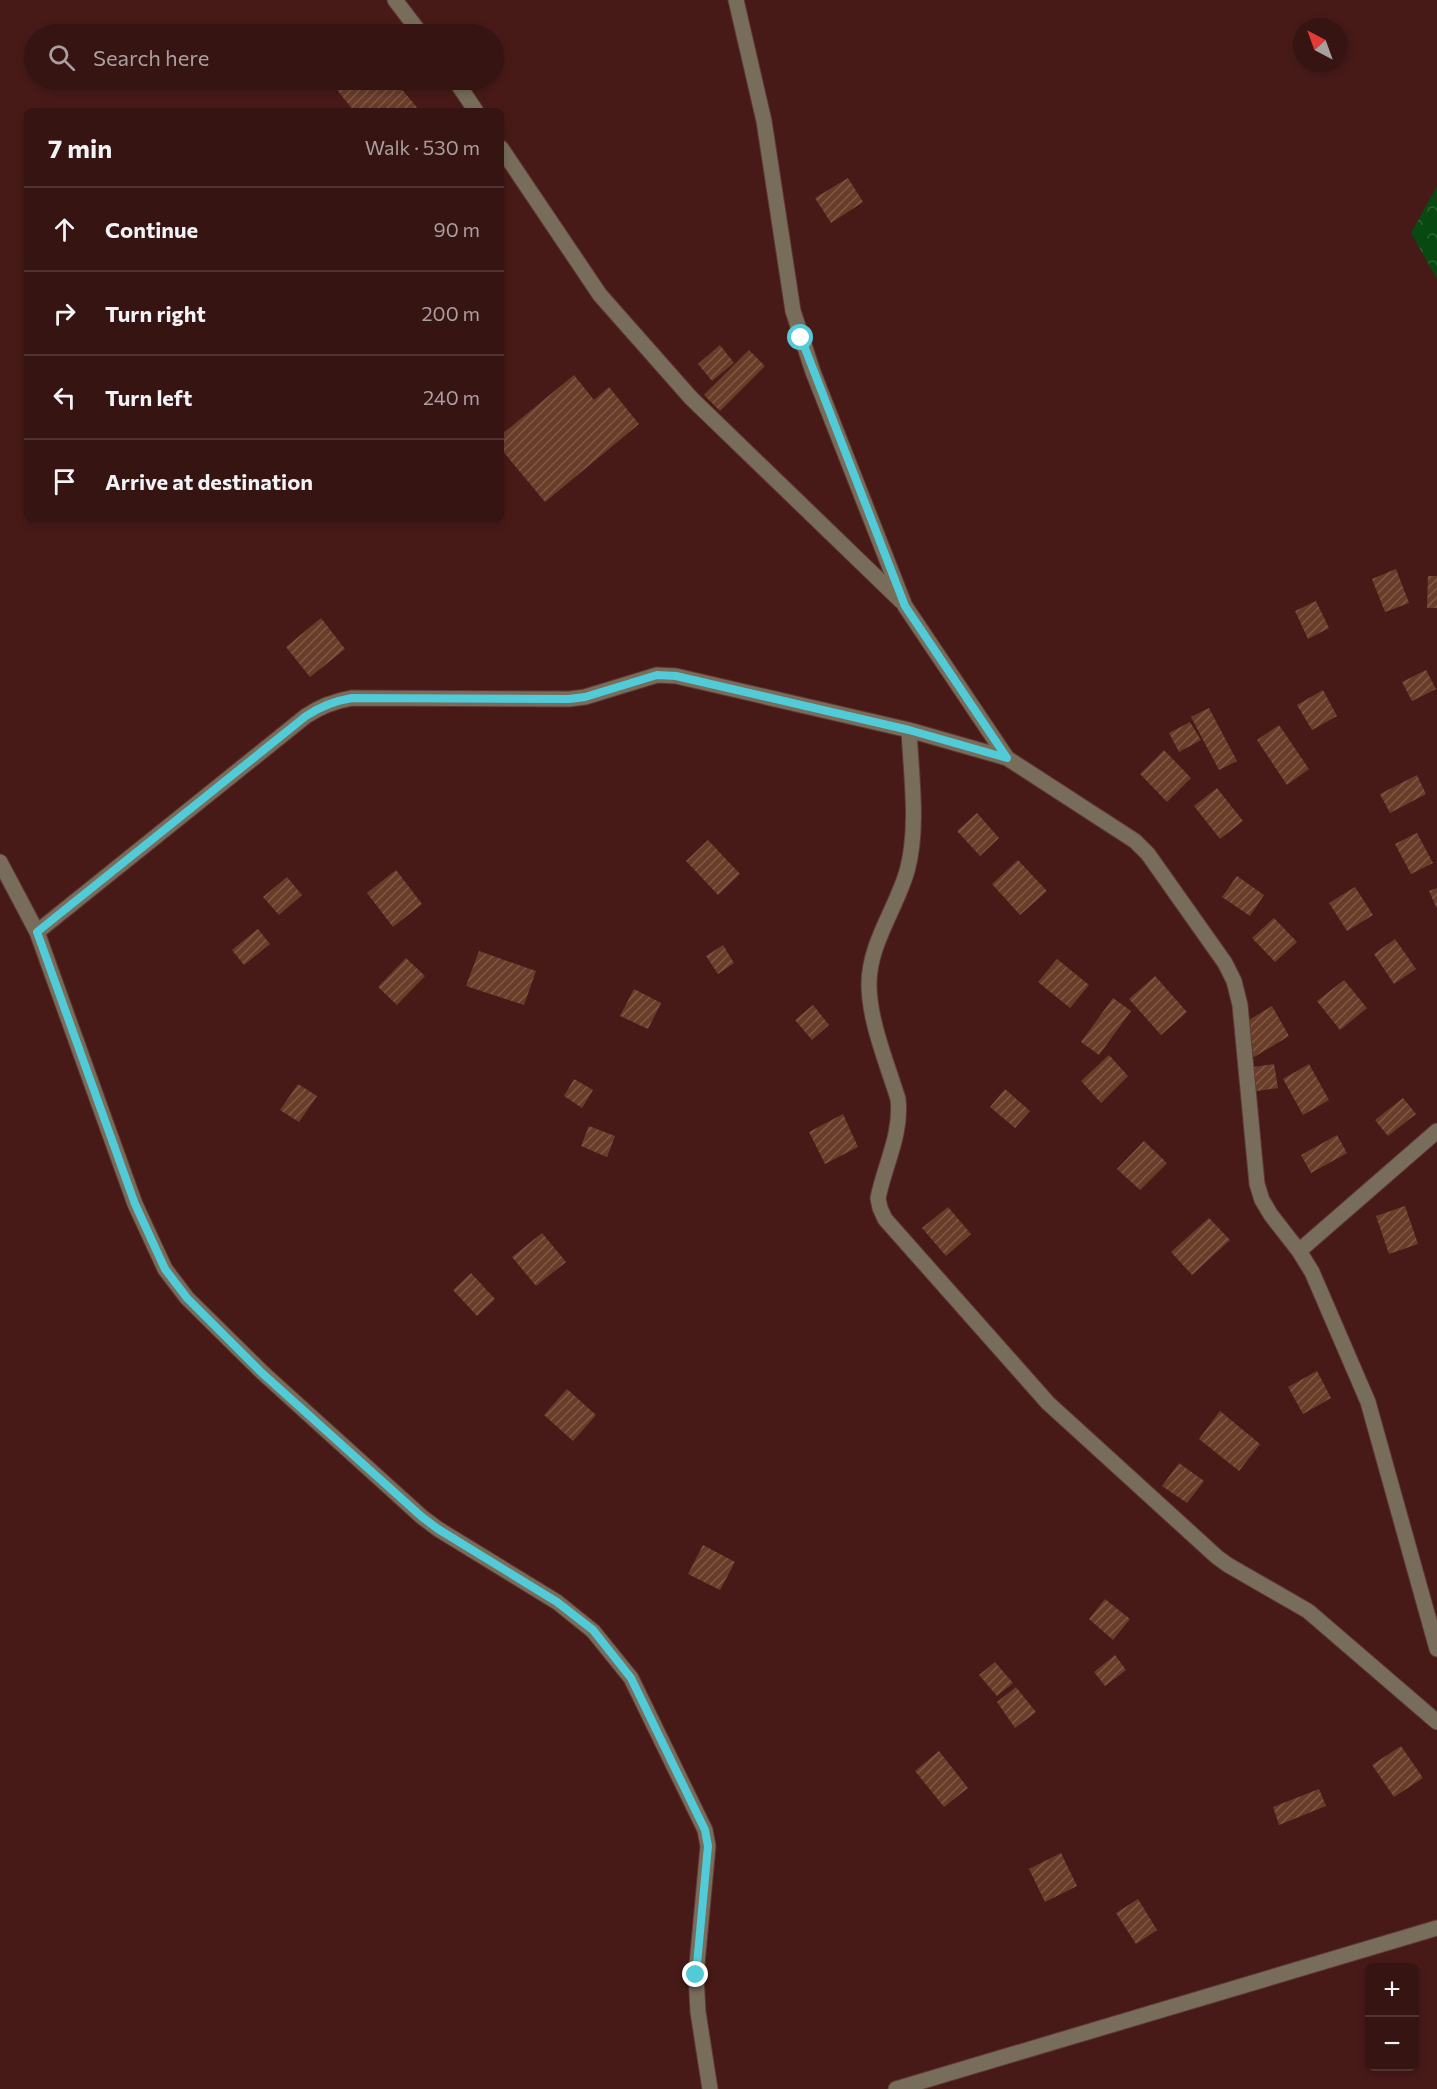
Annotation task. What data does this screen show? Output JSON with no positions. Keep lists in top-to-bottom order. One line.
{"north":"top left","page":{"search":"Search here","heading":["7 min","Walk · 530 m"],"list":[["Continue","90 m"],["Turn right","200 m"],["Turn left","240 m"],"Arrive at destination"],"map_buttons":["+","−"]}}
